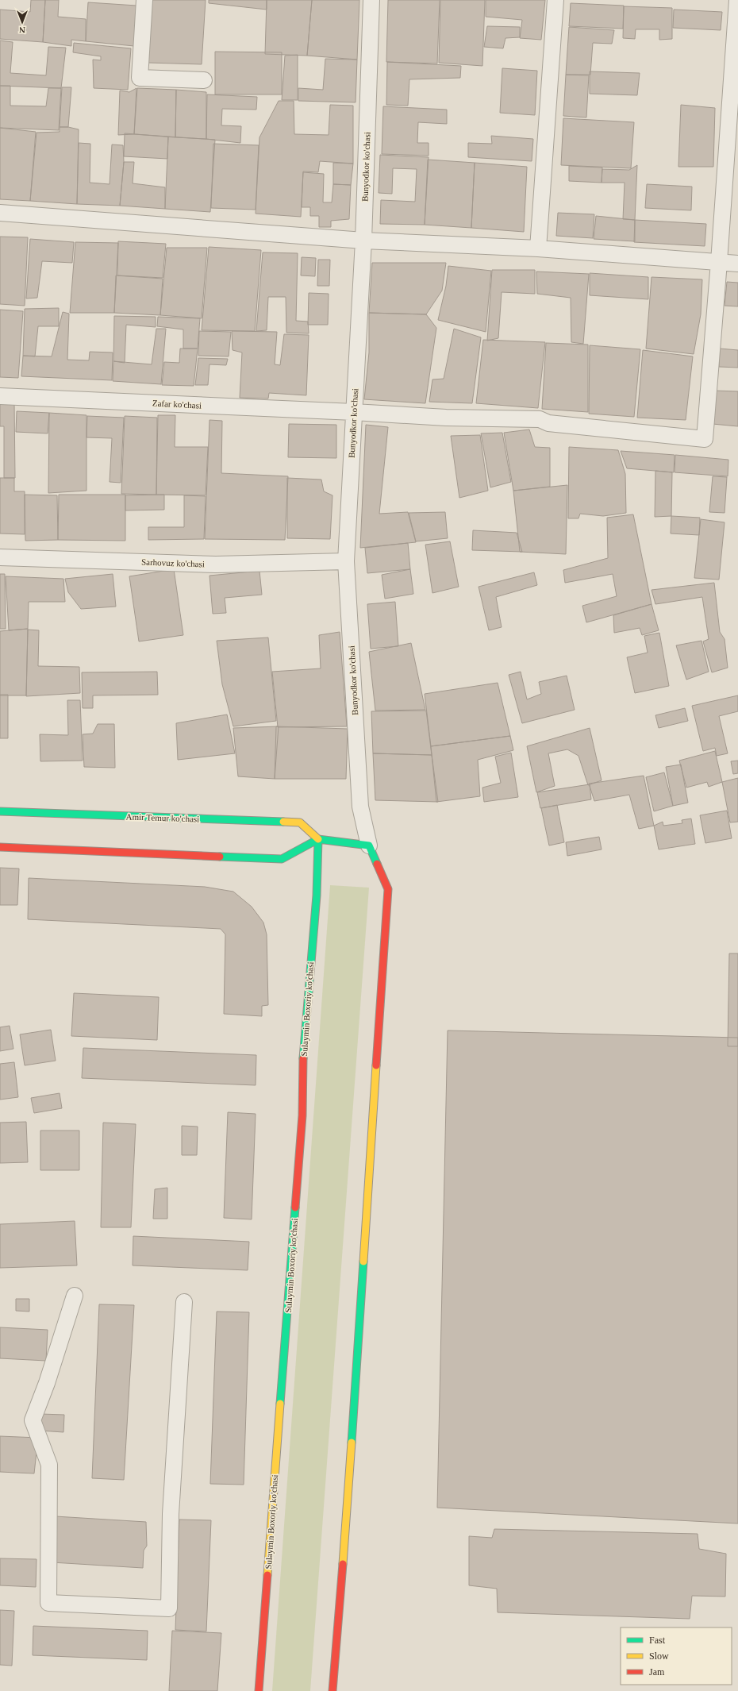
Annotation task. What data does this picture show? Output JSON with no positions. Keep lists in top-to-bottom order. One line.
{"streets":{"main road":["Amir Temur ko'chasi","Sulaymin Boxoriy ko'chasi"],"street":["Bunyodkor ko'chasi","Zafar ko'chasi","Sarhovuz ko'chasi"]},"crossings":[["Bunyodkor ko'chasi","Zafar ko'chasi"],["Bunyodkor ko'chasi","Sarhovuz ko'chasi"],["Amir Temur ko'chasi","Sulaymin Boxoriy ko'chasi"]],"legend":["Fast","Slow","Jam"],"north":"bottom"}
